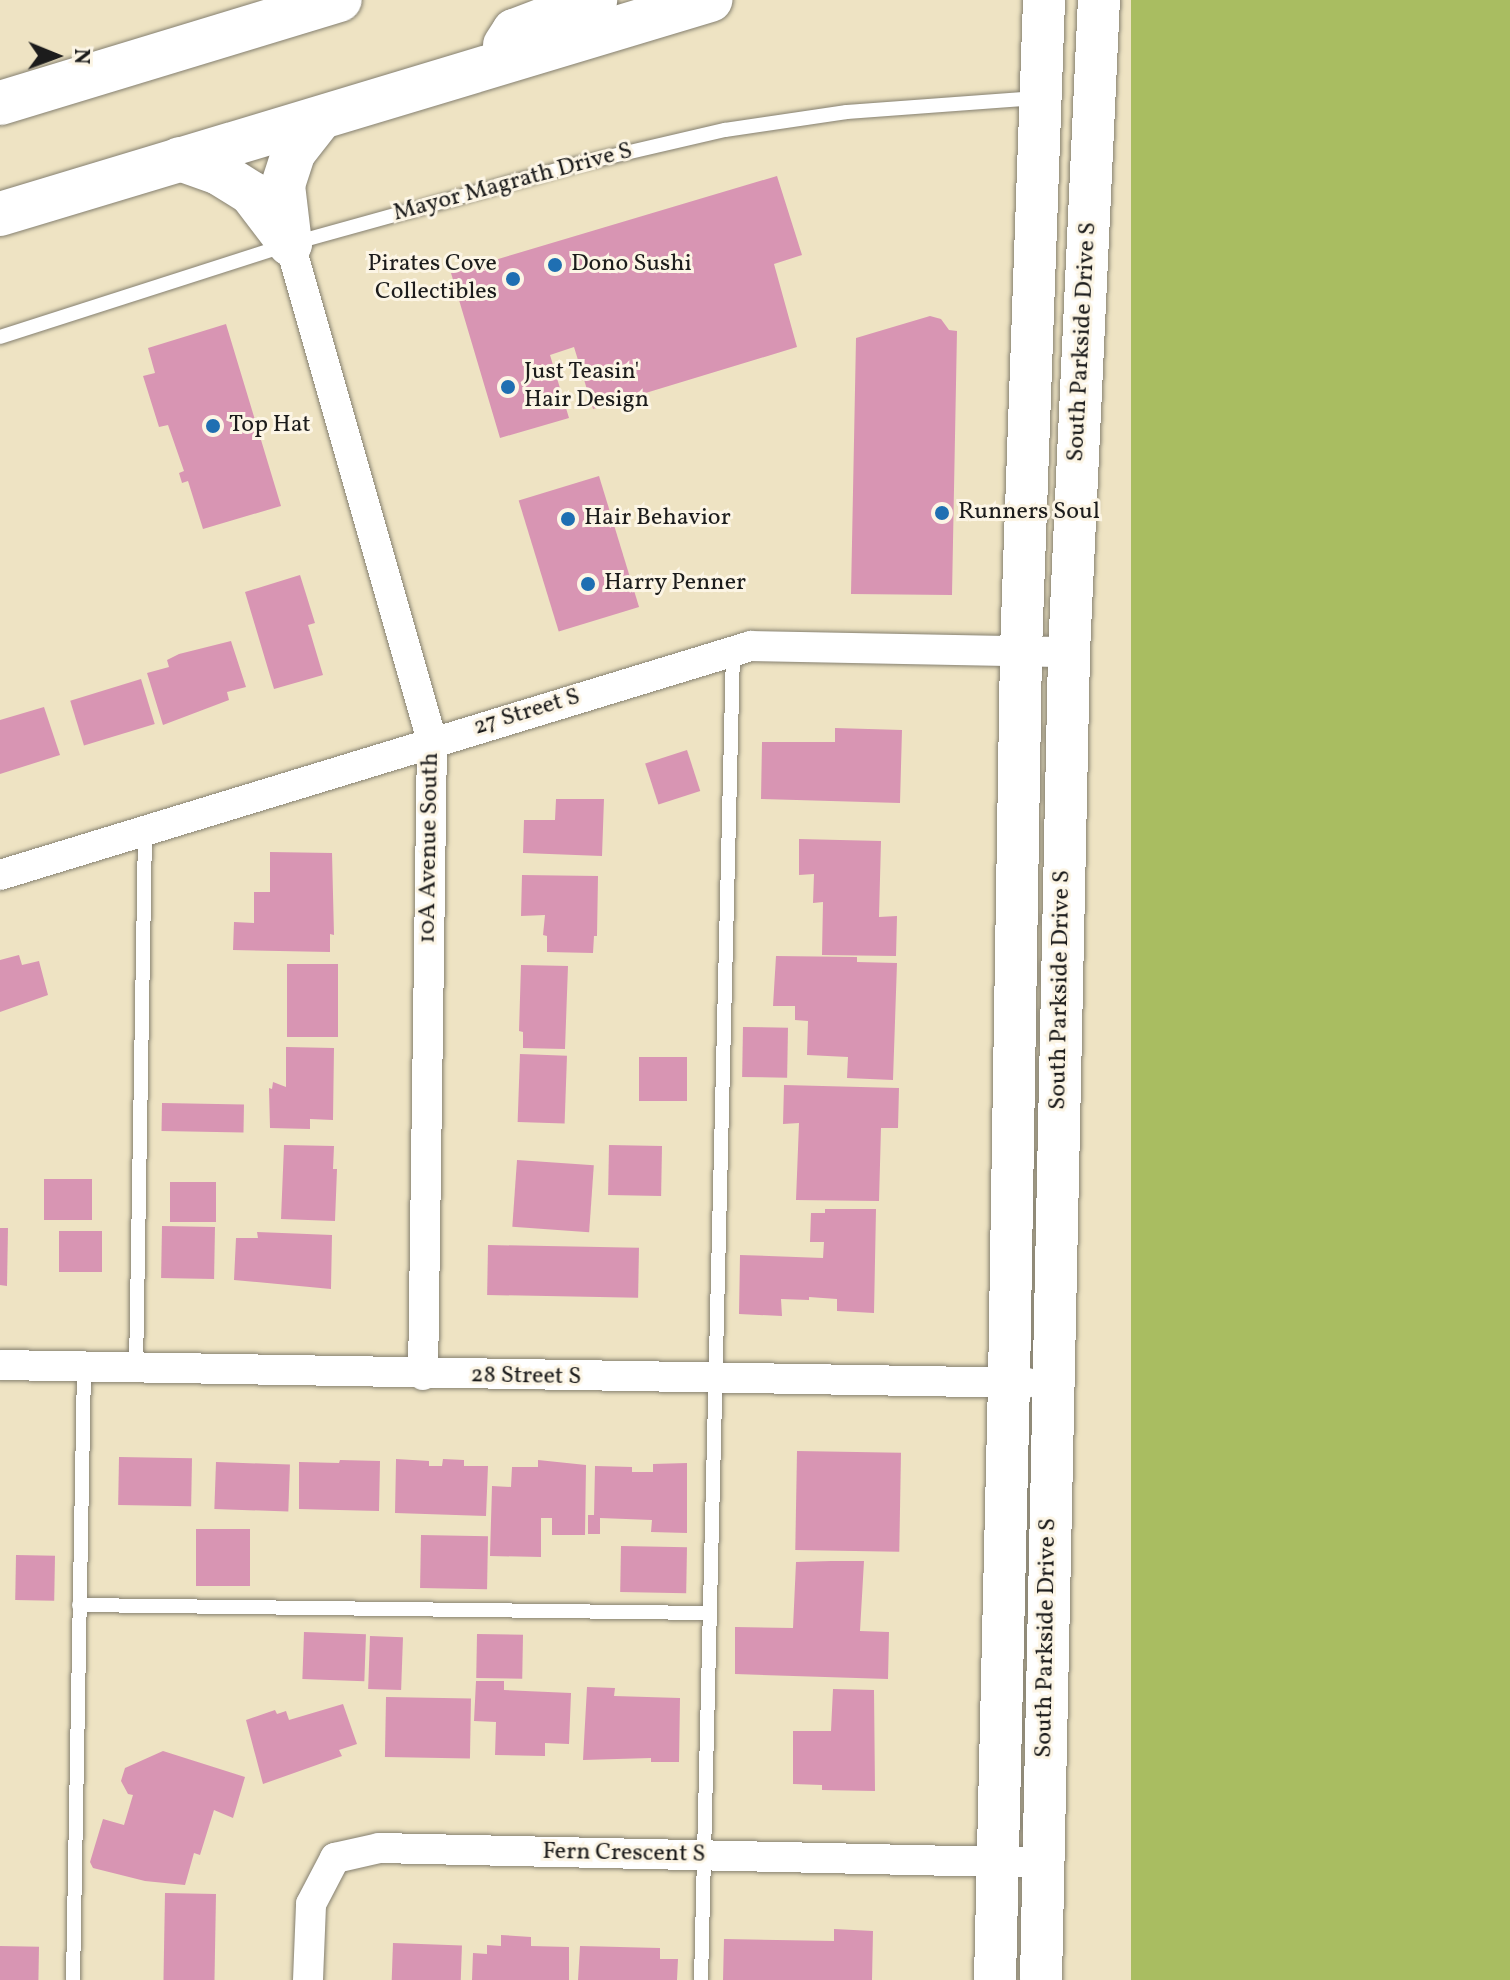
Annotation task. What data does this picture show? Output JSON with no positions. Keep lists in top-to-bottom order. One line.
{"streets":{"main road":["South Parkside Drive S"],"street":["27 Street S","10A Avenue South","28 Street S","Fern Crescent S"],"lane":["Mayor Magrath Drive S"]},"crossings":[["Mayor Magrath Drive S","South Parkside Drive S"],["Mayor Magrath Drive S","10A Avenue South"],["South Parkside Drive S","27 Street S"],["South Parkside Drive S","28 Street S"],["South Parkside Drive S","Fern Crescent S"],["27 Street S","10A Avenue South"],["10A Avenue South","28 Street S"]],"places":["Dono Sushi","Pirates Cove Collectibles","Just Teasin' Hair Design","Top Hat","Runners Soul","Hair Behavior","Harry Penner"],"north":"right"}
